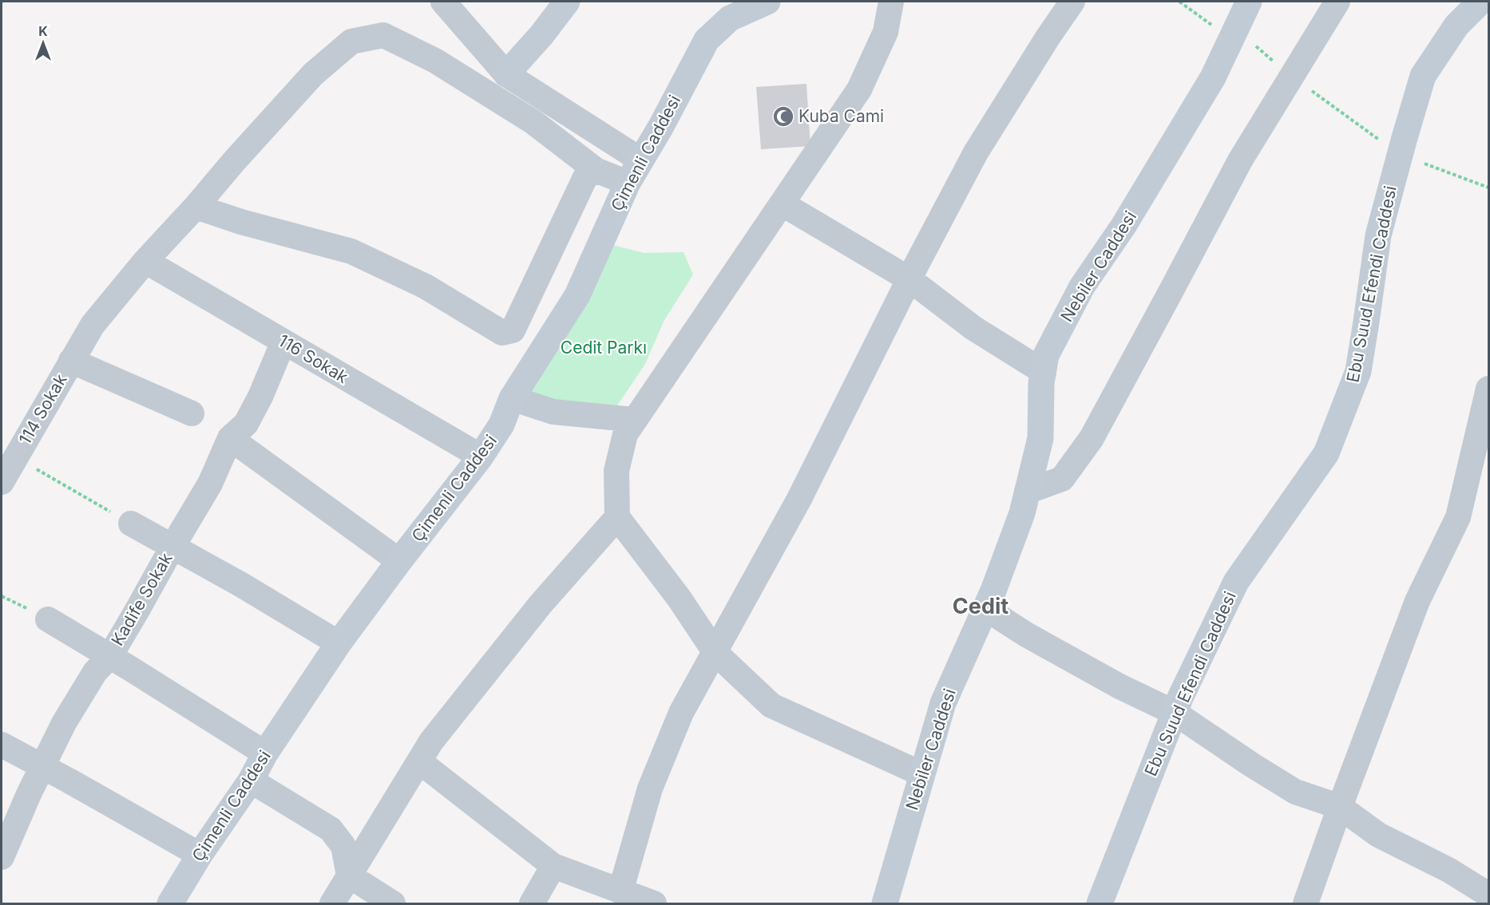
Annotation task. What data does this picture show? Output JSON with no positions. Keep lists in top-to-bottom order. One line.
{"streets":{"street":["Çimenli Caddesi","Nebiler Caddesi","Ebu Suud Efendi Caddesi","116 Sokak","114 Sokak","Kadife Sokak"]},"crossings":[["Çimenli Caddesi","116 Sokak"],["Çimenli Caddesi","114 Sokak"],["116 Sokak","114 Sokak"],["116 Sokak","Kadife Sokak"]],"districts":["Cedit"],"parks":["Cedit Parkı"],"places":{"mosque":["Kuba Cami"]},"north":"top"}
